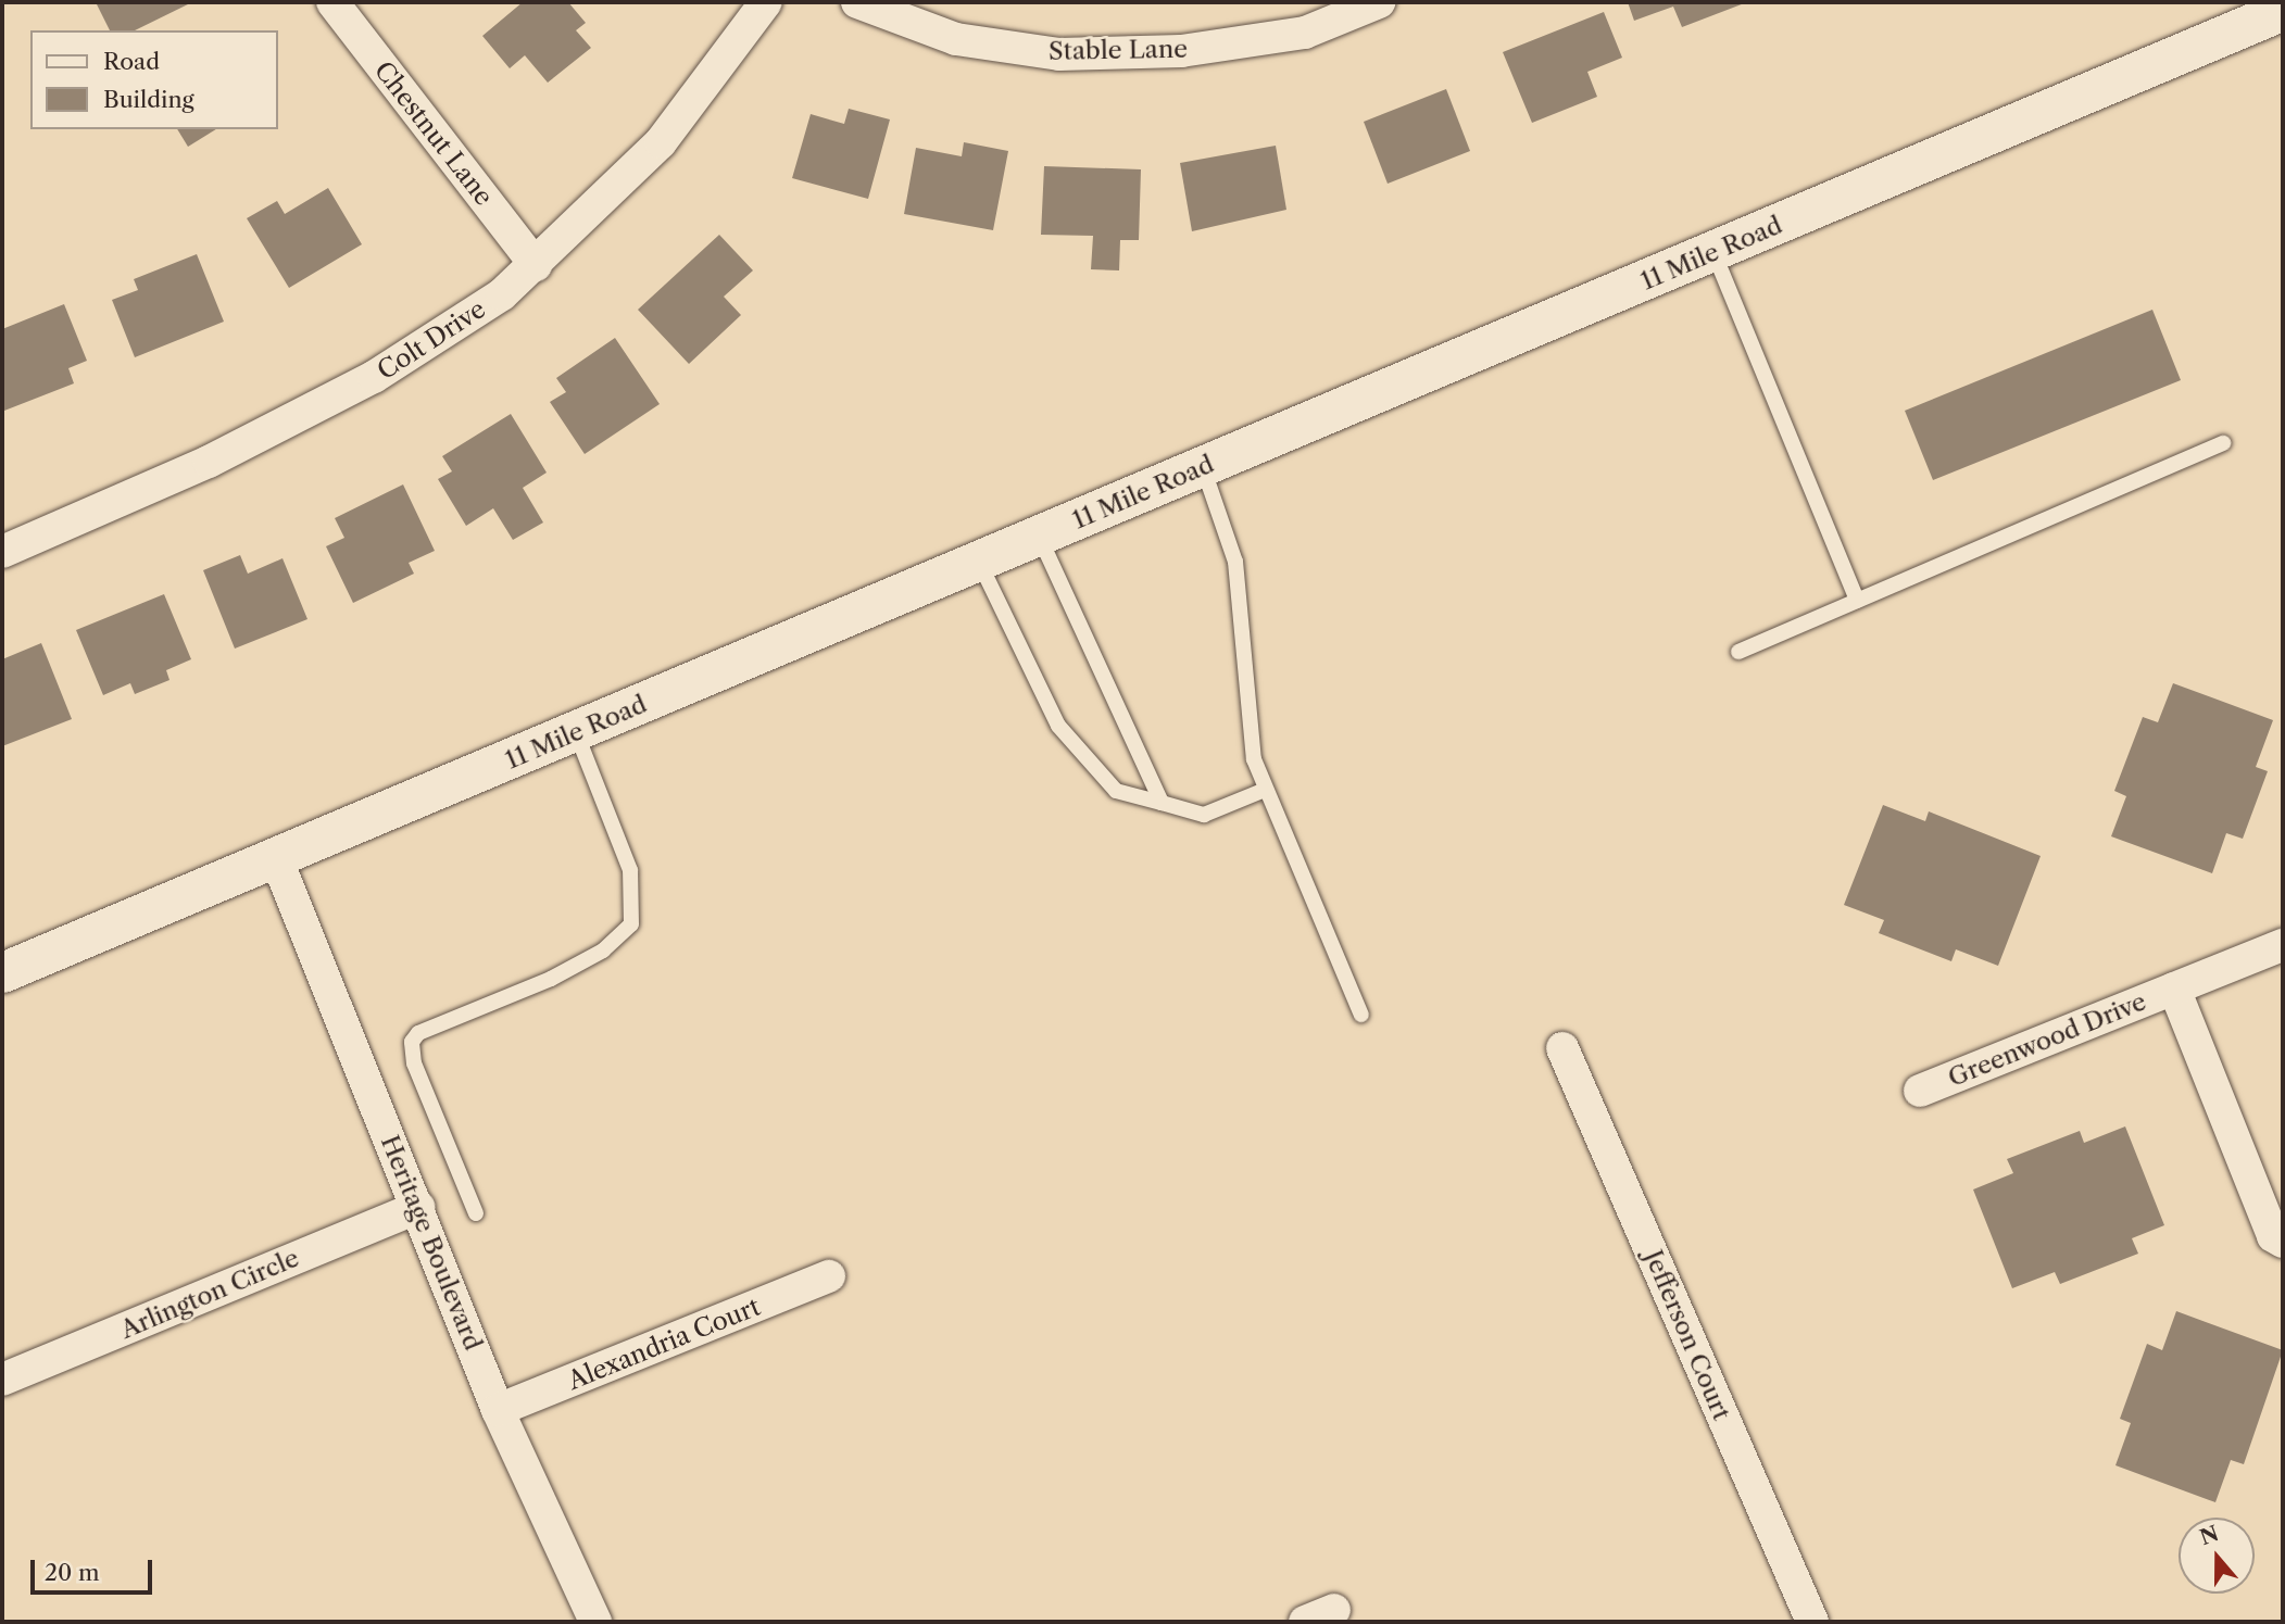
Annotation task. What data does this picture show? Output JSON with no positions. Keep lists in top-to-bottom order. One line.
{"streets":{"street":["Stable Lane","Chestnut Lane","11 Mile Road","Colt Drive","Greenwood Drive","Heritage Boulevard","Arlington Circle","Jefferson Court","Alexandria Court"]},"crossings":[["Chestnut Lane","Colt Drive"],["11 Mile Road","Heritage Boulevard"],["Heritage Boulevard","Arlington Circle"],["Heritage Boulevard","Alexandria Court"]],"legend":["Road","Building"],"scale_bar":"20 m","north":"top"}
